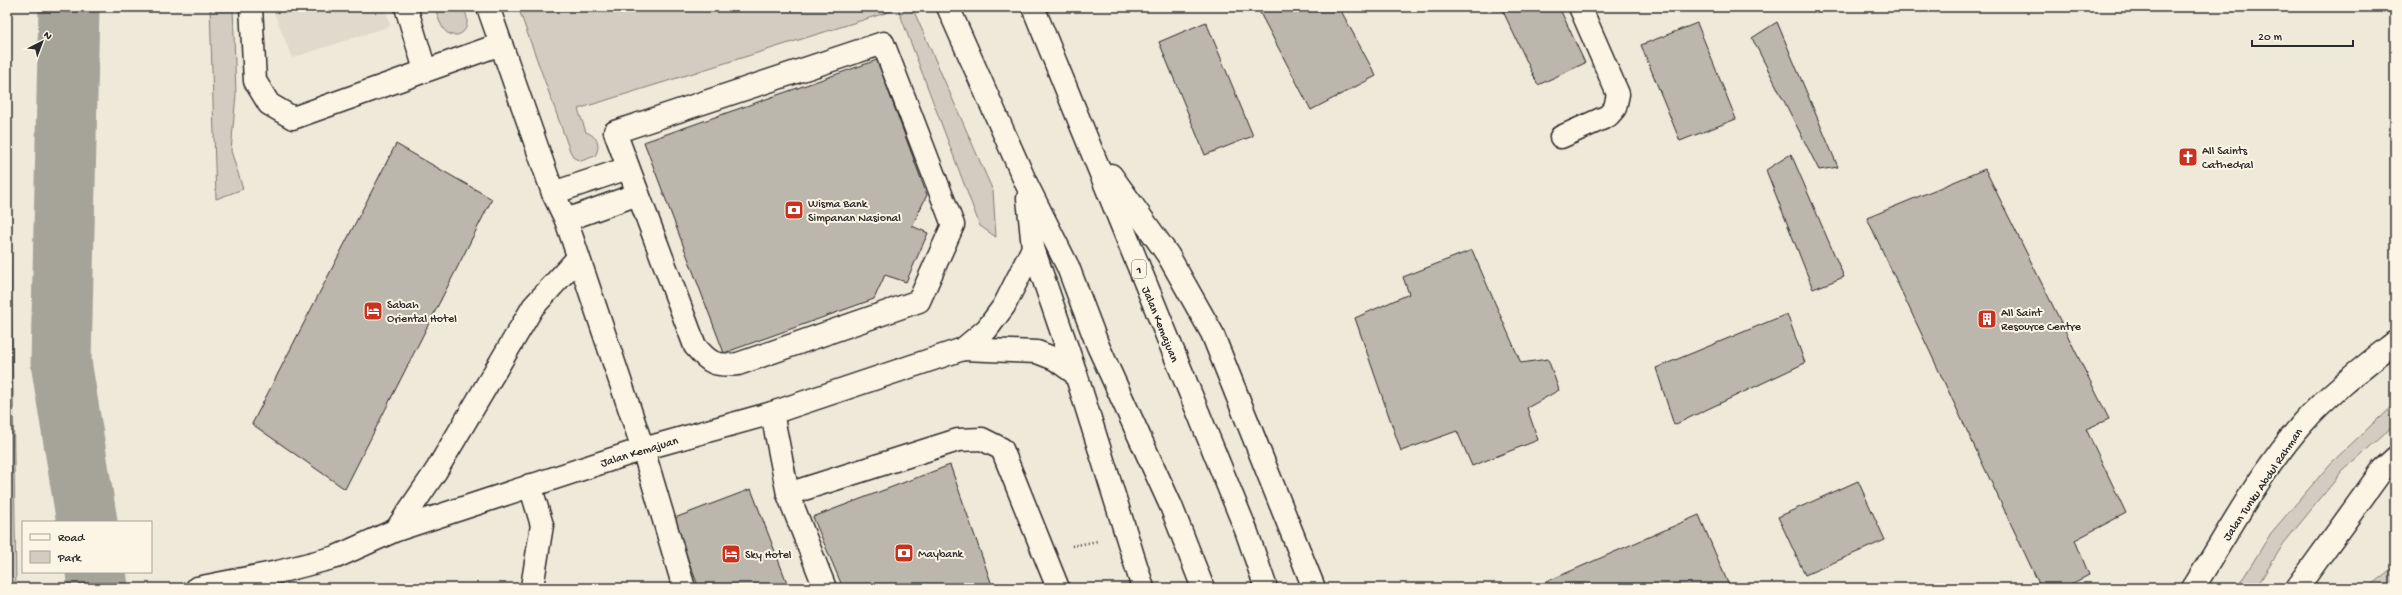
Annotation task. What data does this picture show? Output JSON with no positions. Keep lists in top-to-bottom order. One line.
{"streets":{"main road":["1","Jalan Kemajuan","Jalan Tunku Abdul Rahman"]},"places":{"church":["All Saints Cathedral"],"bank":["Wisma Bank Simpanan Nasional","Maybank"],"hotel":["Sabah Oriental Hotel","Sky Hotel"],"building":["All Saint Resource Centre"]},"legend":["Road","Park"],"scale_bar":"20 m","north":"top right"}
